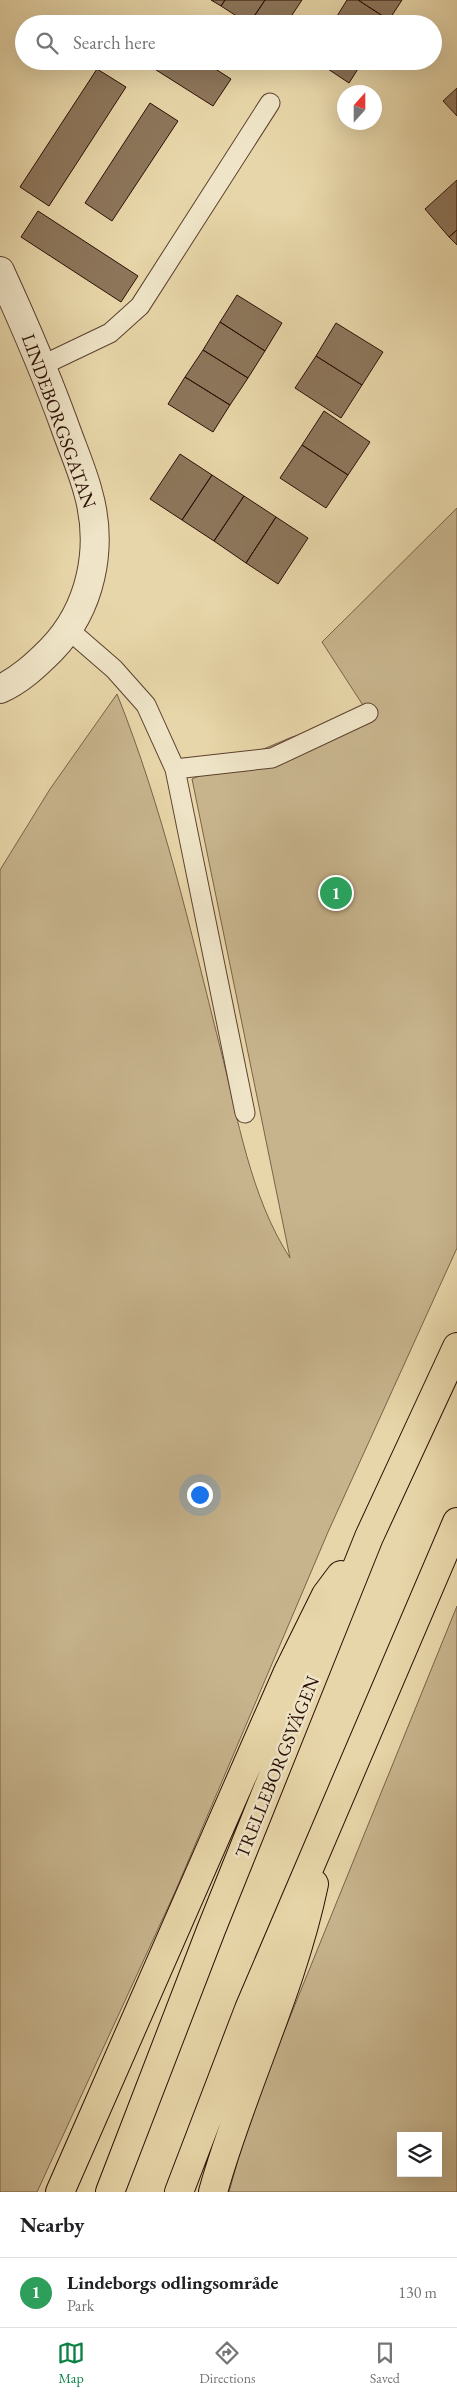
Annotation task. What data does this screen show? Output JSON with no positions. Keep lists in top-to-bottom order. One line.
{"streets":{"highway":["TRELLEBORGSVÄGEN"],"street":["LINDEBORGSGATAN"]},"north":"top","page":{"search":"Search here","pins":"1","heading":"Nearby","list":[{"mark":"1","name":"Lindeborgs odlingsområde","note":"Park","value":"130 m"}],"nav":["Map","Directions","Saved"]}}
